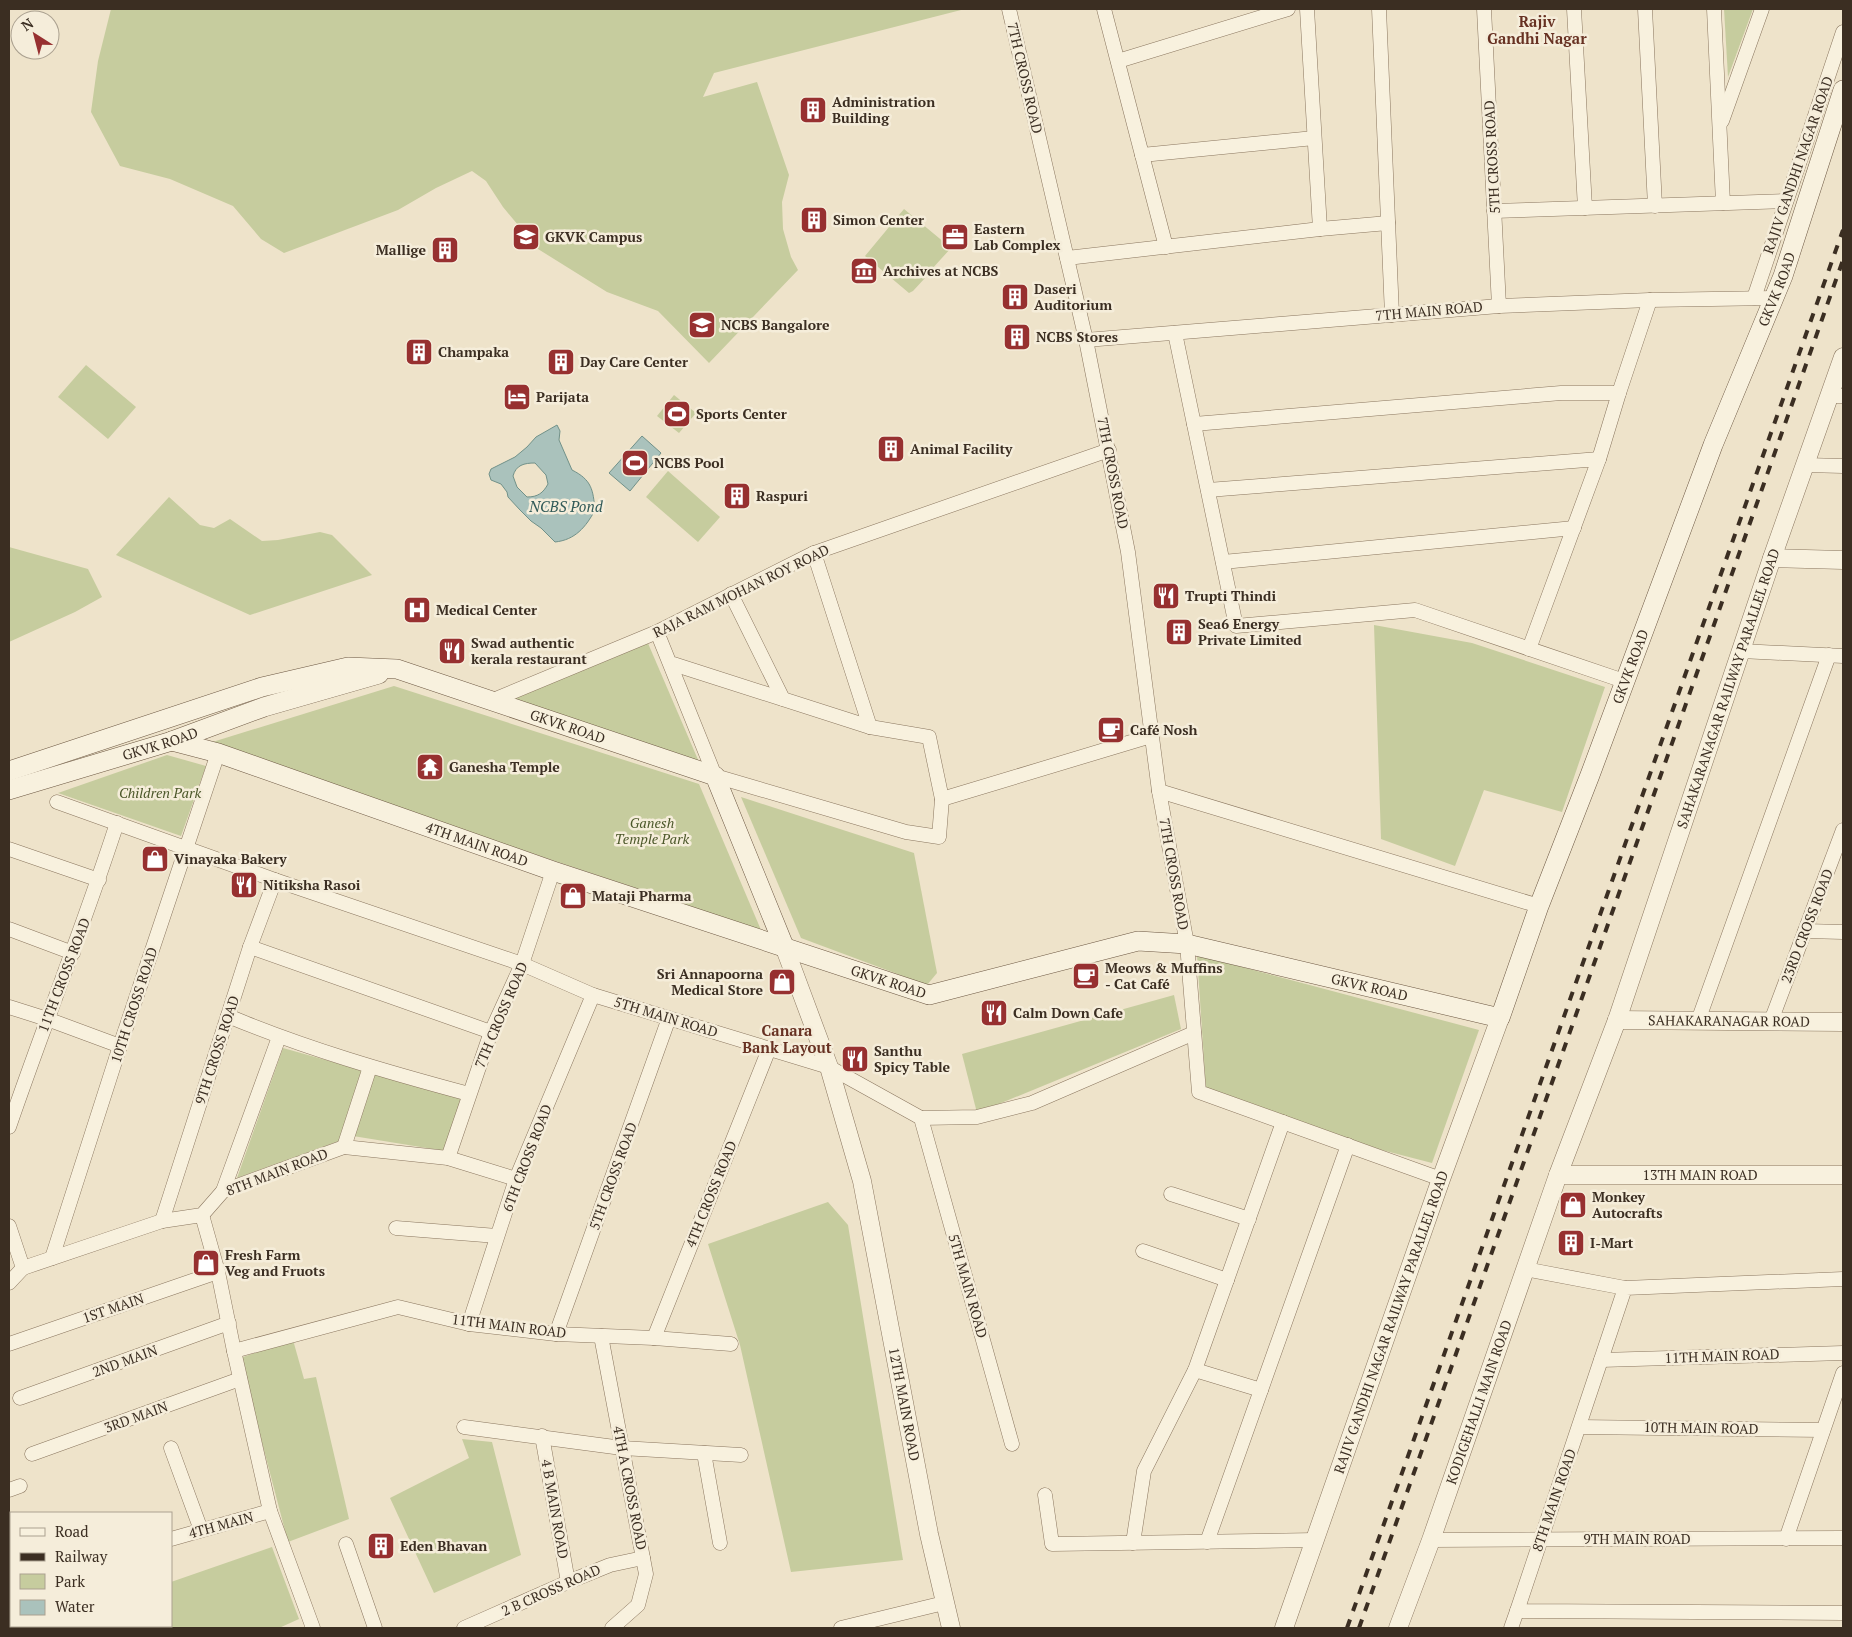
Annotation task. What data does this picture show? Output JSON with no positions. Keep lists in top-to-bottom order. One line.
{"streets":{"main road":["GKVK ROAD","4TH MAIN ROAD"],"street":["7TH CROSS ROAD","5TH CROSS ROAD","RAJIV GANDHI NAGAR ROAD","7TH MAIN ROAD","RAJA RAM MOHAN ROY ROAD","SAHAKARANAGAR RAILWAY PARALLEL ROAD","23RD CROSS ROAD","11TH CROSS ROAD","10TH CROSS ROAD","5TH MAIN ROAD","SAHAKARANAGAR ROAD","9TH CROSS ROAD","6TH CROSS ROAD","8TH MAIN ROAD","13TH MAIN ROAD","4TH CROSS ROAD","1ST MAIN","RAJIV GANDHI NAGAR RAILWAY PARALLEL ROAD","11TH MAIN ROAD","2ND MAIN","KODIGEHALLI MAIN ROAD","12TH MAIN ROAD","3RD MAIN","10TH MAIN ROAD","4TH A CROSS ROAD","4 B MAIN ROAD","4TH MAIN","9TH MAIN ROAD","2 B CROSS ROAD"]},"crossings":[["7TH CROSS ROAD","GKVK ROAD"],["7TH CROSS ROAD","7TH MAIN ROAD"],["7TH CROSS ROAD","RAJA RAM MOHAN ROY ROAD"],["7TH CROSS ROAD","4TH MAIN ROAD"],["7TH CROSS ROAD","5TH MAIN ROAD"],["7TH CROSS ROAD","8TH MAIN ROAD"],["5TH CROSS ROAD","7TH MAIN ROAD"],["5TH CROSS ROAD","5TH MAIN ROAD"],["5TH CROSS ROAD","11TH MAIN ROAD"],["RAJIV GANDHI NAGAR ROAD","7TH MAIN ROAD"],["GKVK ROAD","7TH MAIN ROAD"],["GKVK ROAD","RAJA RAM MOHAN ROY ROAD"],["GKVK ROAD","4TH MAIN ROAD"],["GKVK ROAD","RAJIV GANDHI NAGAR RAILWAY PARALLEL ROAD"],["GKVK ROAD","12TH MAIN ROAD"],["SAHAKARANAGAR RAILWAY PARALLEL ROAD","SAHAKARANAGAR ROAD"],["SAHAKARANAGAR RAILWAY PARALLEL ROAD","13TH MAIN ROAD"],["SAHAKARANAGAR RAILWAY PARALLEL ROAD","KODIGEHALLI MAIN ROAD"],["4TH MAIN ROAD","10TH CROSS ROAD"],["4TH MAIN ROAD","12TH MAIN ROAD"],["23RD CROSS ROAD","SAHAKARANAGAR ROAD"],["11TH CROSS ROAD","5TH MAIN ROAD"],["10TH CROSS ROAD","5TH MAIN ROAD"],["5TH MAIN ROAD","9TH CROSS ROAD"],["5TH MAIN ROAD","6TH CROSS ROAD"],["5TH MAIN ROAD","4TH CROSS ROAD"],["5TH MAIN ROAD","12TH MAIN ROAD"],["6TH CROSS ROAD","8TH MAIN ROAD"],["6TH CROSS ROAD","11TH MAIN ROAD"],["8TH MAIN ROAD","11TH MAIN ROAD"],["8TH MAIN ROAD","10TH MAIN ROAD"],["8TH MAIN ROAD","9TH MAIN ROAD"],["13TH MAIN ROAD","KODIGEHALLI MAIN ROAD"],["4TH CROSS ROAD","11TH MAIN ROAD"],["11TH MAIN ROAD","4TH A CROSS ROAD"],["KODIGEHALLI MAIN ROAD","9TH MAIN ROAD"],["4TH A CROSS ROAD","2 B CROSS ROAD"],["4 B MAIN ROAD","2 B CROSS ROAD"]],"districts":["Rajiv Gandhi Nagar","Canara Bank Layout"],"water":["NCBS Pond"],"parks":["Children Park","Ganesh Temple Park"],"places":{"building":["Administration Building","Simon Center","Mallige","Daseri Auditorium","NCBS Stores","Champaka","Day Care Center","Animal Facility","Raspuri","Sea6 Energy Private Limited","I-Mart","Eden Bhavan"],"school or university":["GKVK Campus","NCBS Bangalore"],"office":["Eastern Lab Complex"],"museum":["Archives at NCBS"],"hotel":["Parijata"],"sports":["Sports Center","NCBS Pool"],"restaurant":["Trupti Thindi","Swad authentic kerala restaurant","Nitiksha Rasoi","Calm Down Cafe","Santhu Spicy Table"],"hospital":["Medical Center"],"cafe":["Café Nosh","Meows & Muffins - Cat Café"],"temple":["Ganesha Temple"],"shop":["Vinayaka Bakery","Mataji Pharma","Sri Annapoorna Medical Store","Monkey Autocrafts","Fresh Farm Veg and Fruots"]},"legend":["Road","Railway","Park","Water"],"north":"top left"}
